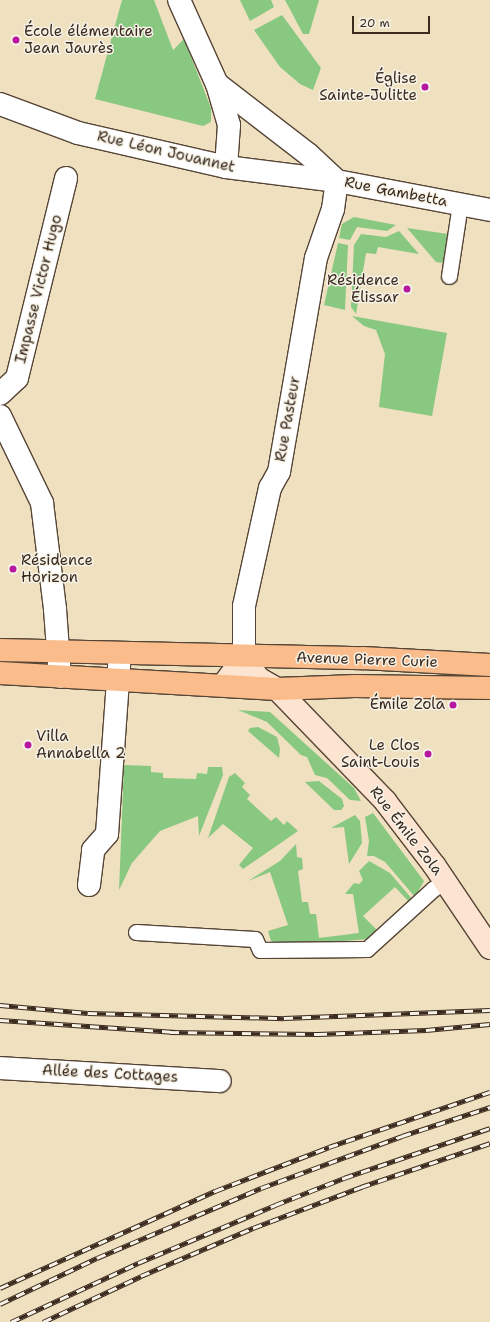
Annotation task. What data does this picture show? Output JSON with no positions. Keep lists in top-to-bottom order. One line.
{"streets":{"main road":["Avenue Pierre Curie"],"street":["Rue Léon Jouannet","Rue Gambetta","Impasse Victor Hugo","Rue Pasteur","Rue Émile Zola","Allée des Cottages"]},"crossings":[["Rue Léon Jouannet","Rue Gambetta"],["Rue Léon Jouannet","Rue Pasteur"],["Rue Gambetta","Rue Pasteur"],["Rue Pasteur","Avenue Pierre Curie"],["Avenue Pierre Curie","Rue Émile Zola"]],"places":["École élémentaire Jean Jaurès","Église Sainte-Julitte","Résidence Élissar","Résidence Horizon","Émile Zola","Villa Annabella 2","Le Clos Saint-Louis"],"scale_bar":"20 m"}
